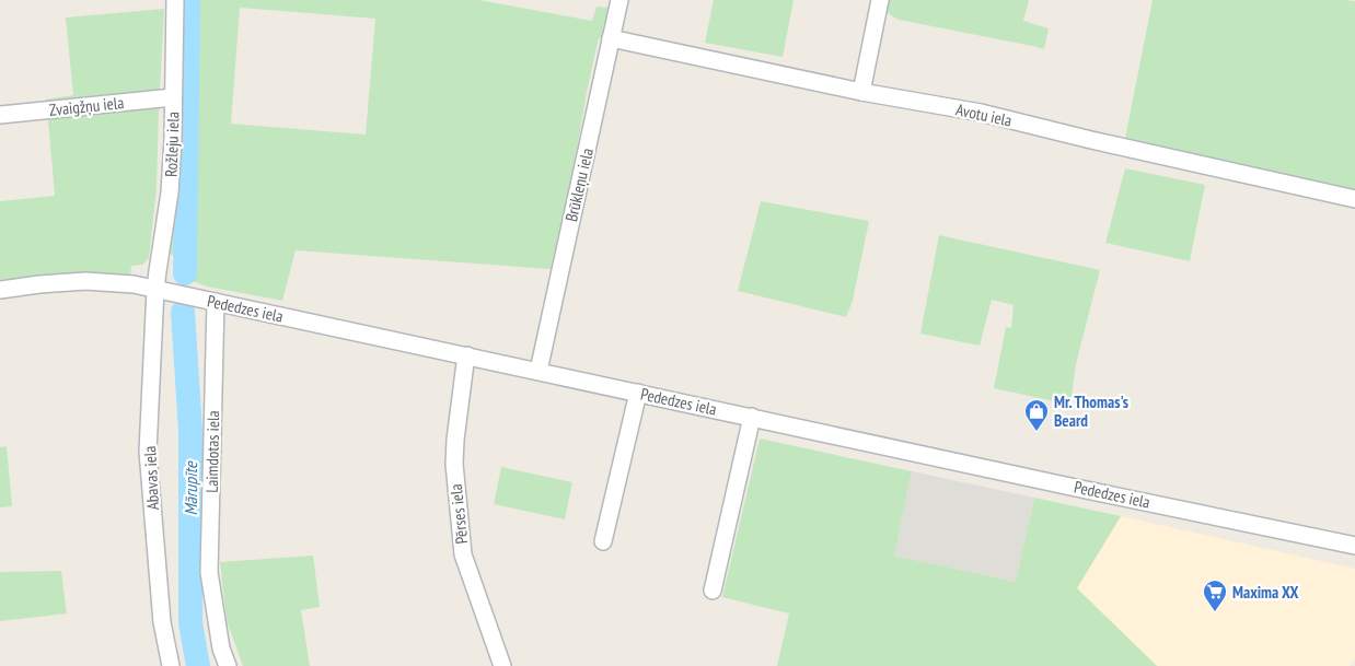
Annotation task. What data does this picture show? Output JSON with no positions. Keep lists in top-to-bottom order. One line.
{"streets":{"street":["Zvaigžņu iela","Avotu iela","Rožleju iela","Brūkleņu iela","Pededzes iela","Laimdotas iela","Abavas iela","Pērses iela"]},"crossings":[["Zvaigžņu iela","Rožleju iela"],["Avotu iela","Brūkleņu iela"],["Rožleju iela","Pededzes iela"],["Rožleju iela","Abavas iela"],["Brūkleņu iela","Pededzes iela"],["Pededzes iela","Laimdotas iela"],["Pededzes iela","Abavas iela"],["Pededzes iela","Pērses iela"]],"water":["Mārupīte"],"places":{"shop":["Mr. Thomas's Beard"],"supermarket":["Maxima XX"]}}
